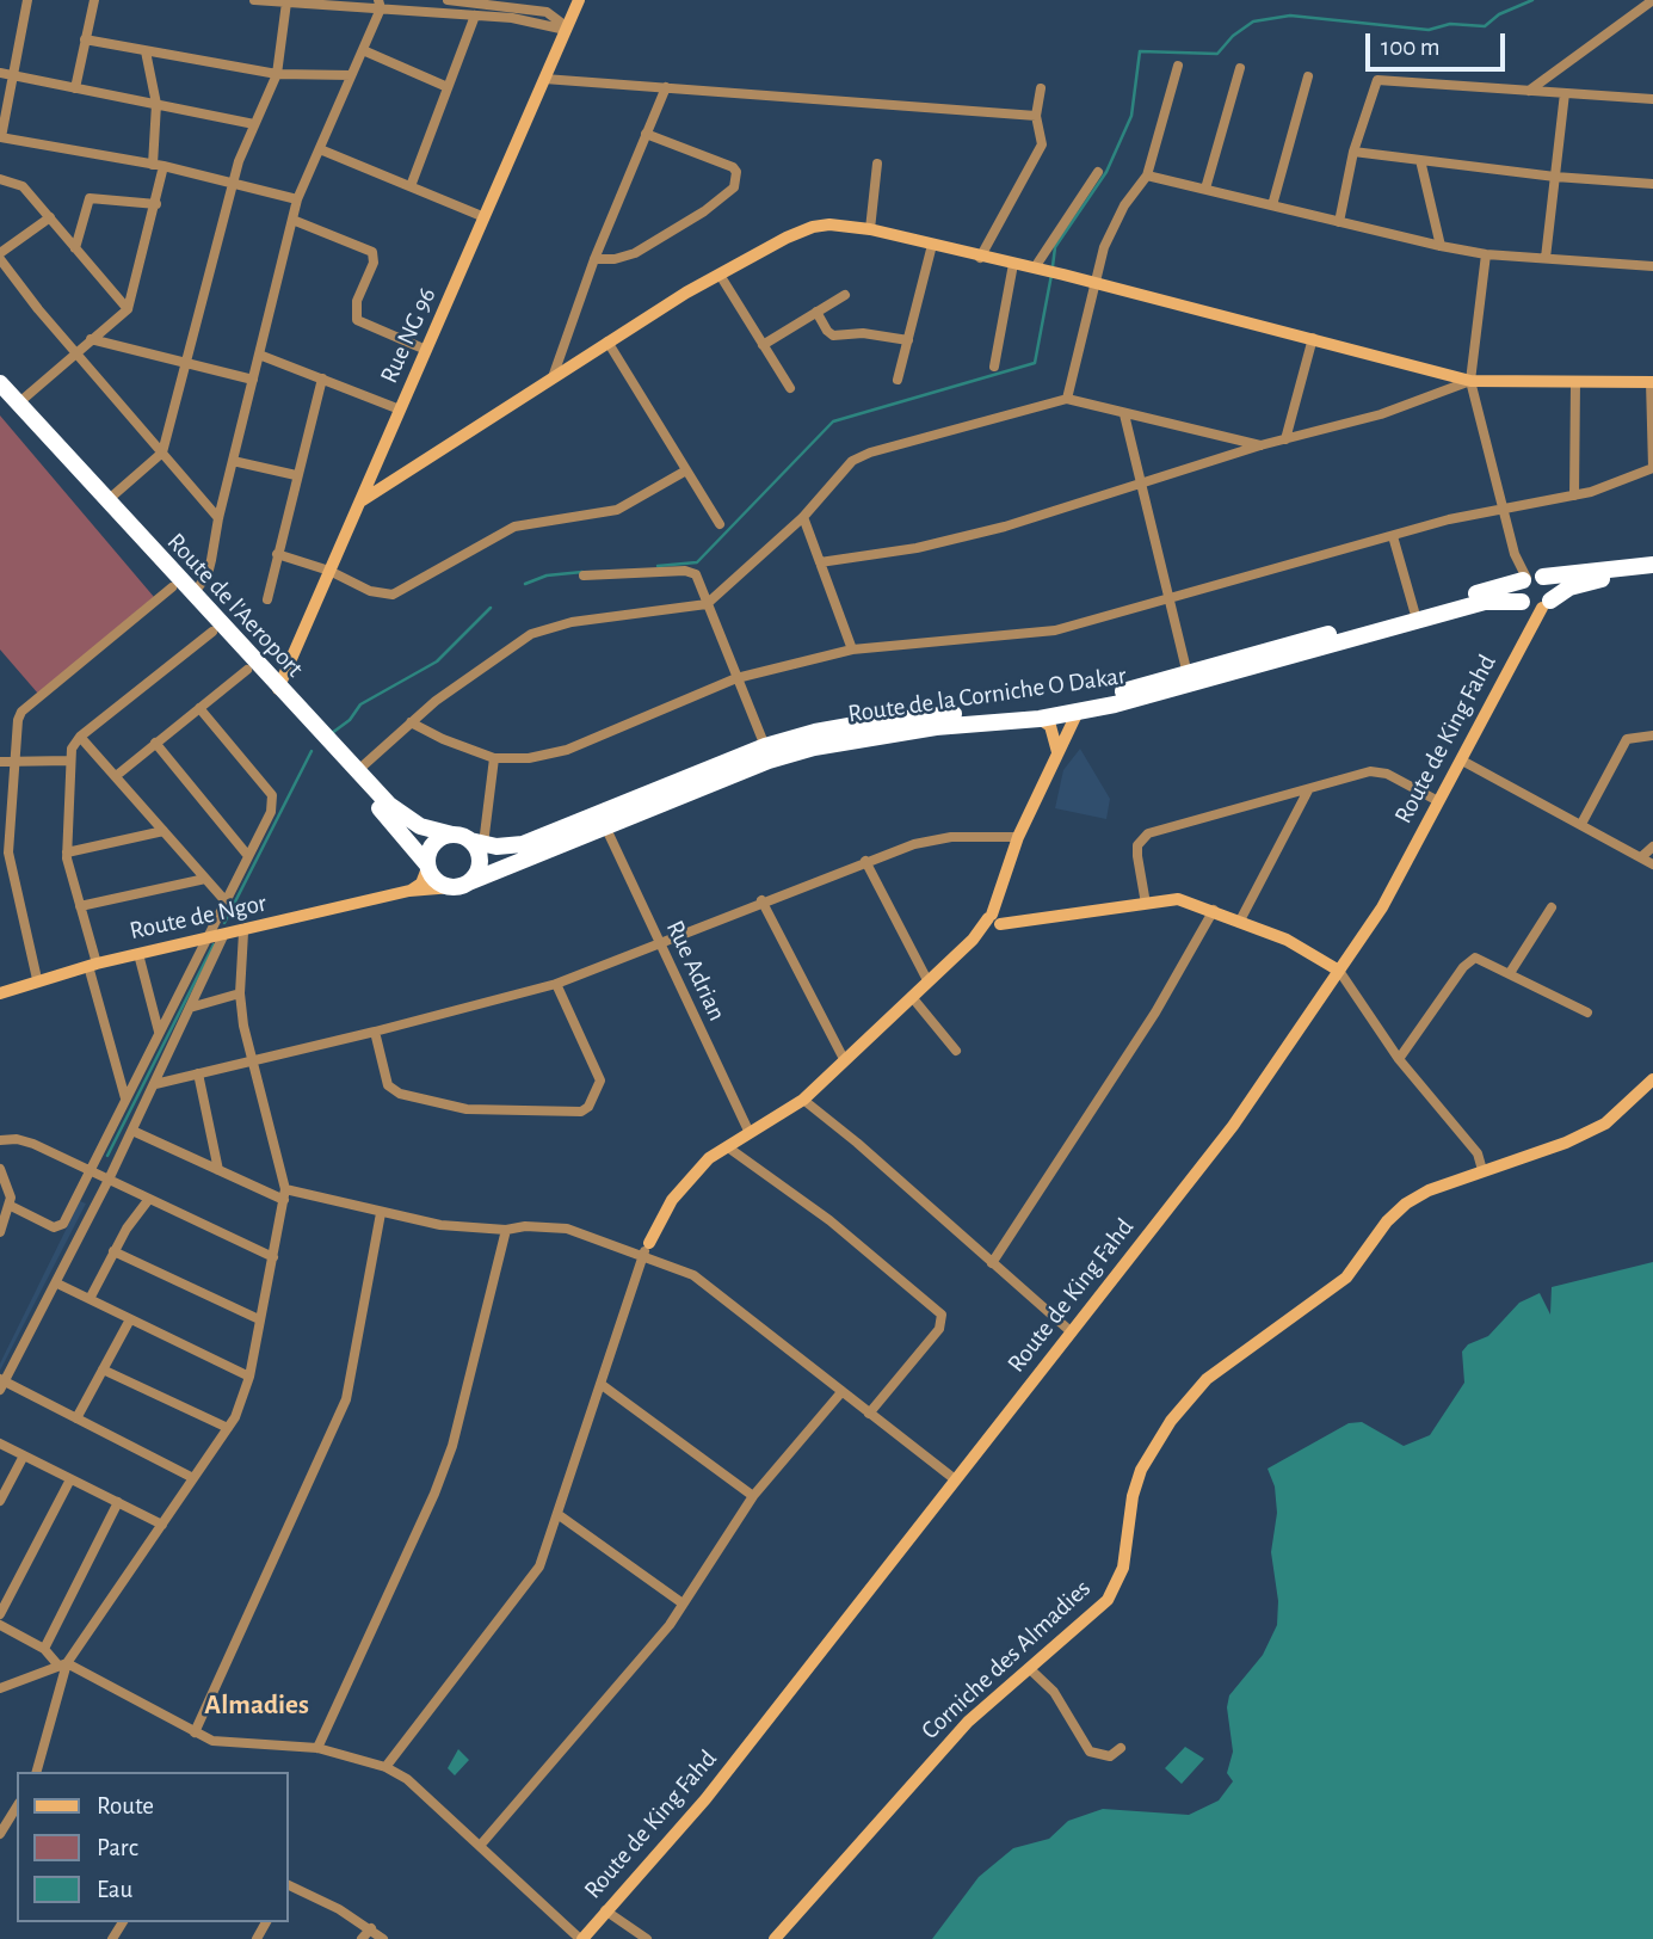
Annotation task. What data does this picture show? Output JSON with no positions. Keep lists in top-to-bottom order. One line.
{"streets":{"highway":["Route de l'Aeroport","Route de la Corniche O Dakar"],"street":["Rue NG 96","Route de King Fahd","Route de Ngor","Rue Adrian","Corniche des Almadies"]},"crossings":[["Rue NG 96","Route de l'Aeroport"],["Route de l'Aeroport","Route de la Corniche O Dakar"],["Route de l'Aeroport","Route de Ngor"],["Route de la Corniche O Dakar","Route de King Fahd"],["Route de la Corniche O Dakar","Route de Ngor"],["Route de la Corniche O Dakar","Rue Adrian"]],"districts":["Almadies"],"legend":["Route","Parc","Eau"],"scale_bar":"100 m"}
